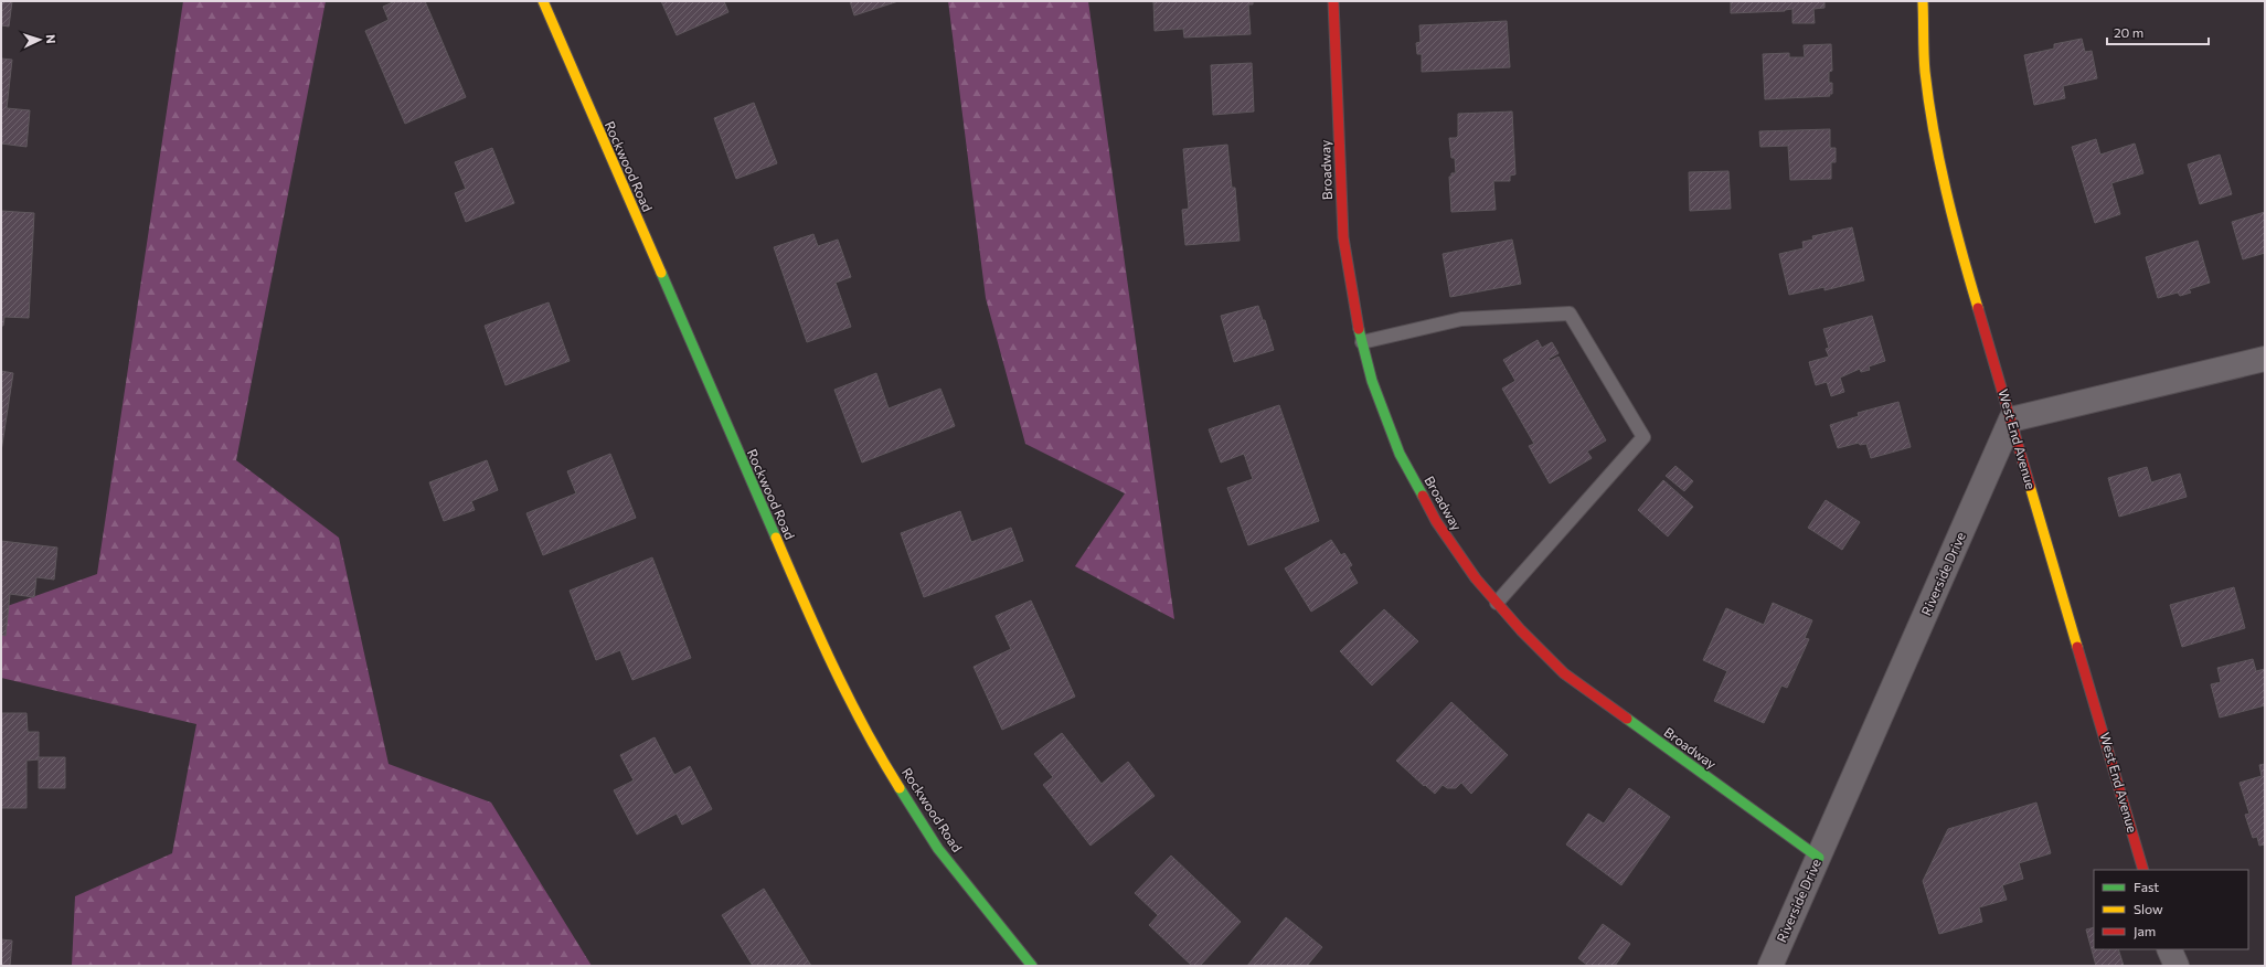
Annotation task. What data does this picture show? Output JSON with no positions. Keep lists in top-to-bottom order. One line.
{"streets":{"street":["Rockwood Road","Broadway","West End Avenue","Riverside Drive"]},"crossings":[["Broadway","Riverside Drive"],["West End Avenue","Riverside Drive"]],"legend":["Fast","Slow","Jam"],"scale_bar":"20 m","north":"right"}
